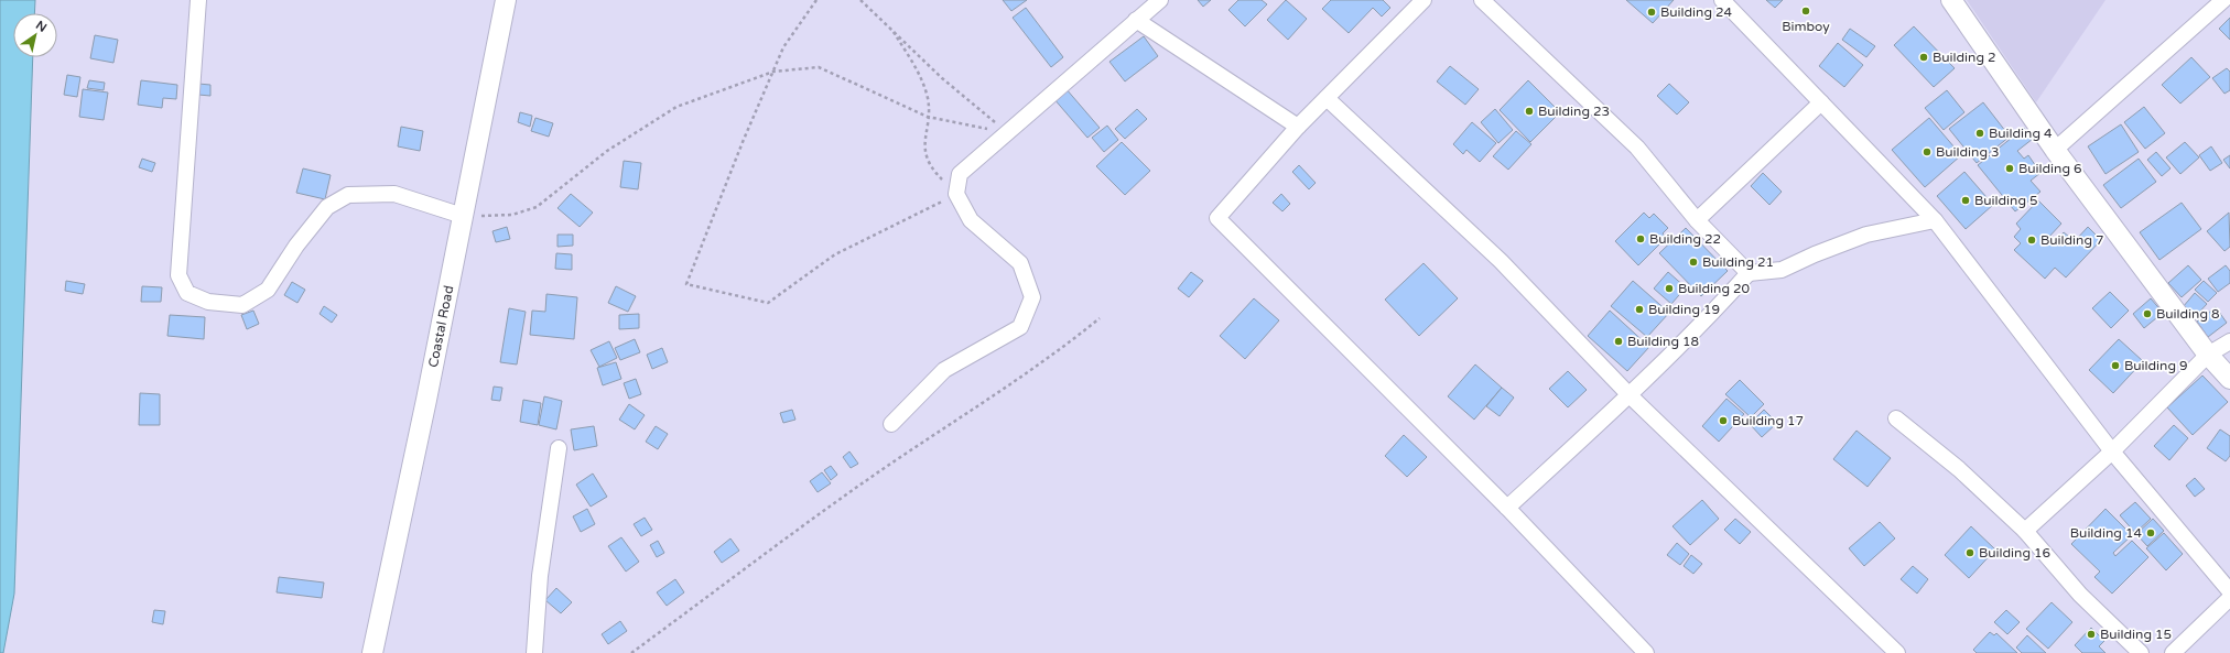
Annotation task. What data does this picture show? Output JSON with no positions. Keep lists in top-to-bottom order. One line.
{"streets":{"street":["Coastal Road"]},"places":["Bimboy","Building 24","Building 2","Building 23","Building 4","Building 3","Building 6","Building 5","Building 22","Building 7","Building 21","Building 20","Building 19","Building 8","Building 18","Building 9","Building 17","Building 14","Building 16","Building 15"],"north":"top right"}
